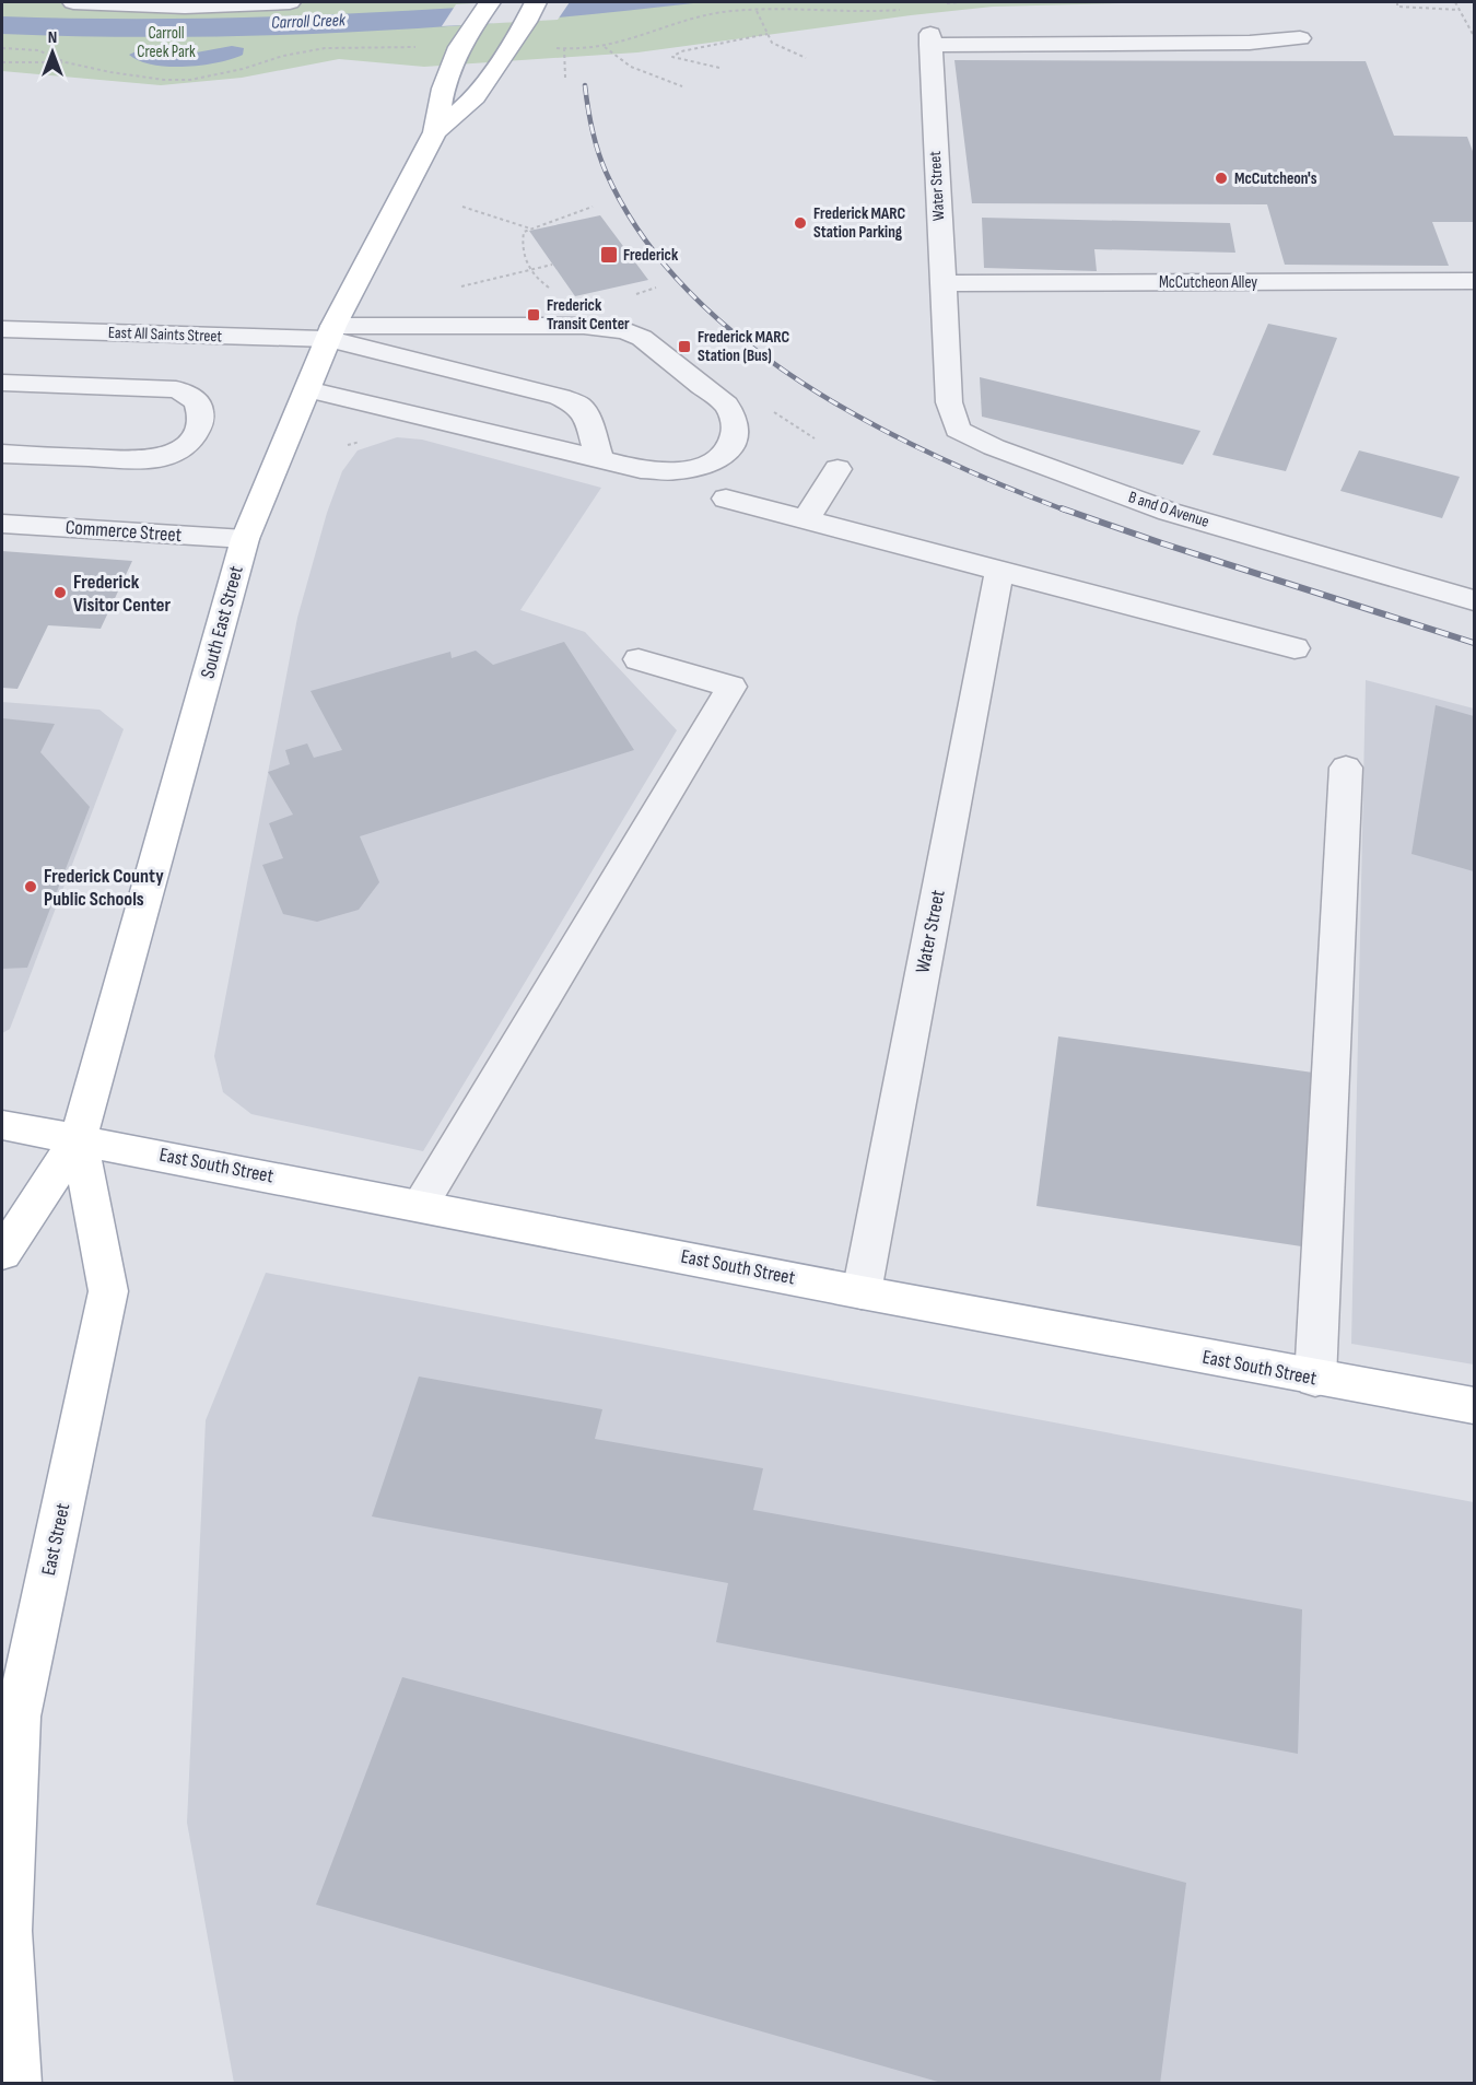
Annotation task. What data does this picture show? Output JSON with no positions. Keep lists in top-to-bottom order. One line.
{"streets":{"main road":["South East Street","East South Street","East Street"],"street":["Water Street","McCutcheon Alley","East All Saints Street","B and O Avenue","Commerce Street"]},"crossings":[["Water Street","McCutcheon Alley"],["Water Street","B and O Avenue"],["Water Street","East South Street"],["East All Saints Street","South East Street"],["Commerce Street","South East Street"],["South East Street","East South Street"],["South East Street","East Street"],["East South Street","East Street"]],"water":["Carroll Creek"],"parks":["Carroll Creek Park"],"places":{"other":["McCutcheon's","Frederick MARC Station Parking","Frederick Visitor Center","Frederick County Public Schools"],"transit":["Frederick","Frederick Transit Center","Frederick MARC Station (Bus)"]},"north":"top"}
